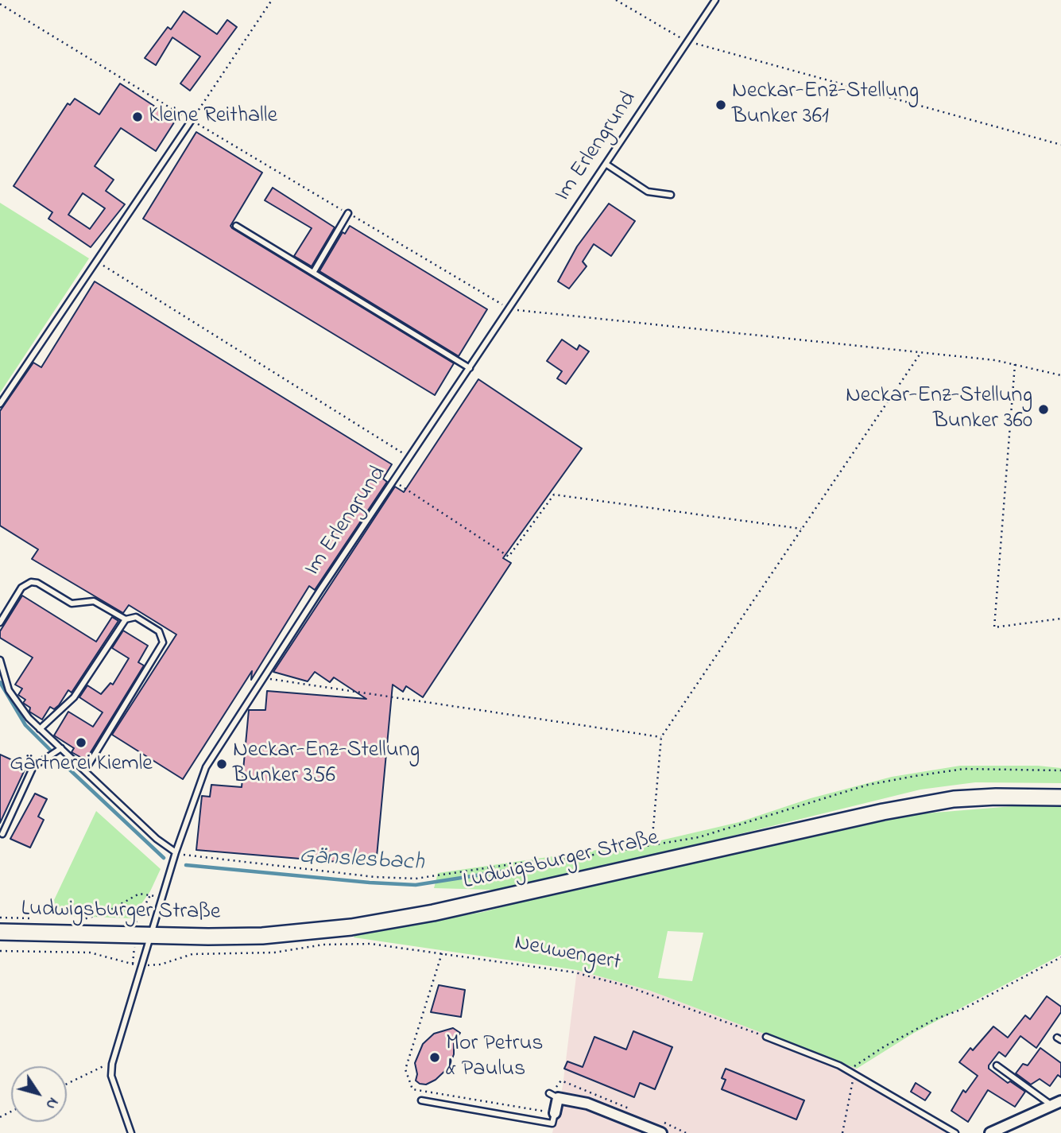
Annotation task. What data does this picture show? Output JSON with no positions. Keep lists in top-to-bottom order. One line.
{"streets":{"main road":["Ludwigsburger Straße"],"lane":["Im Erlengrund"],"path":["Neuwengert"]},"crossings":[["Im Erlengrund","Ludwigsburger Straße"],["Im Erlengrund","Neuwengert"]],"water":["Gänslesbach"],"places":["Neckar-Enz-Stellung Bunker 361","Kleine Reithalle","Neckar-Enz-Stellung Bunker 360","Gärtnerei Kiemle","Neckar-Enz-Stellung Bunker 356","Mor Petrus & Paulus"],"north":"bottom right"}
